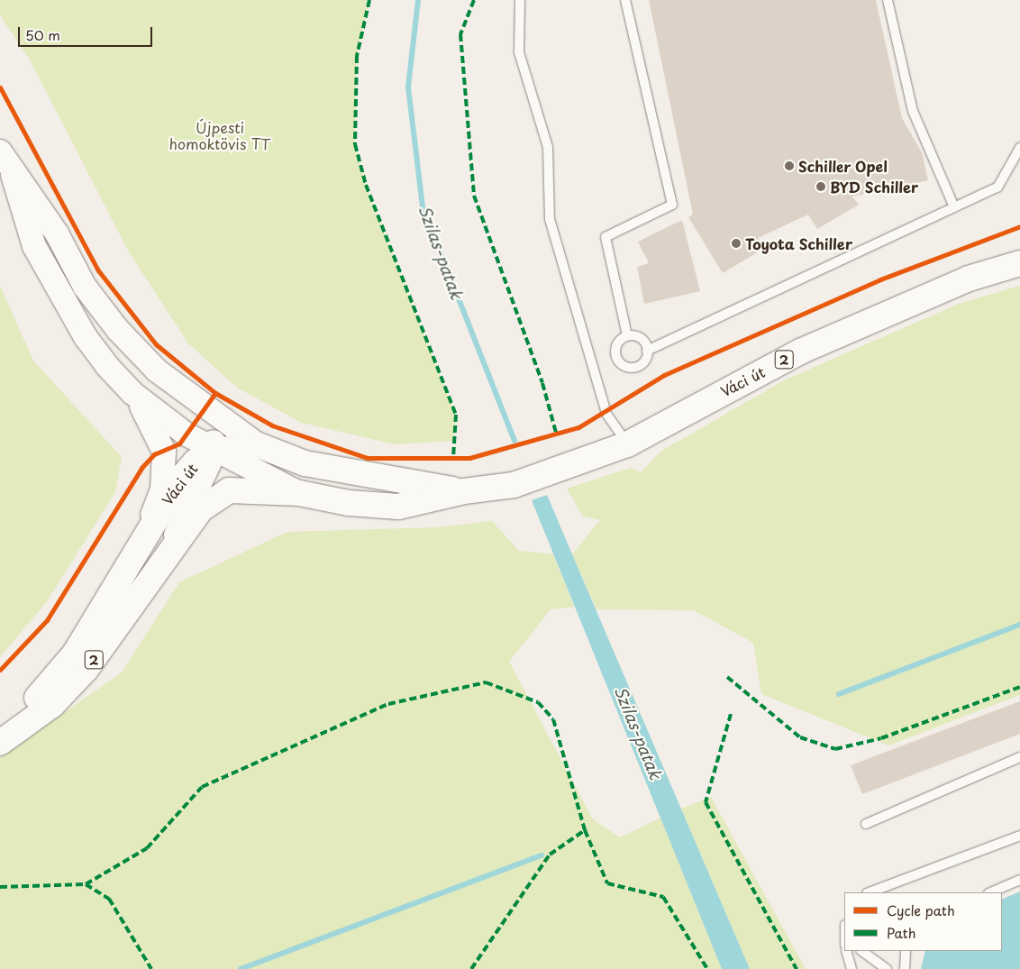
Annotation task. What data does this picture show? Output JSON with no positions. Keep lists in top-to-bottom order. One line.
{"streets":{"main road":["2","Váci út"]},"water":["Szilas-patak"],"parks":["Újpesti homoktövis TT"],"places":["Schiller Opel","BYD Schiller","Toyota Schiller"],"legend":["Cycle path","Path"],"scale_bar":"50 m"}
